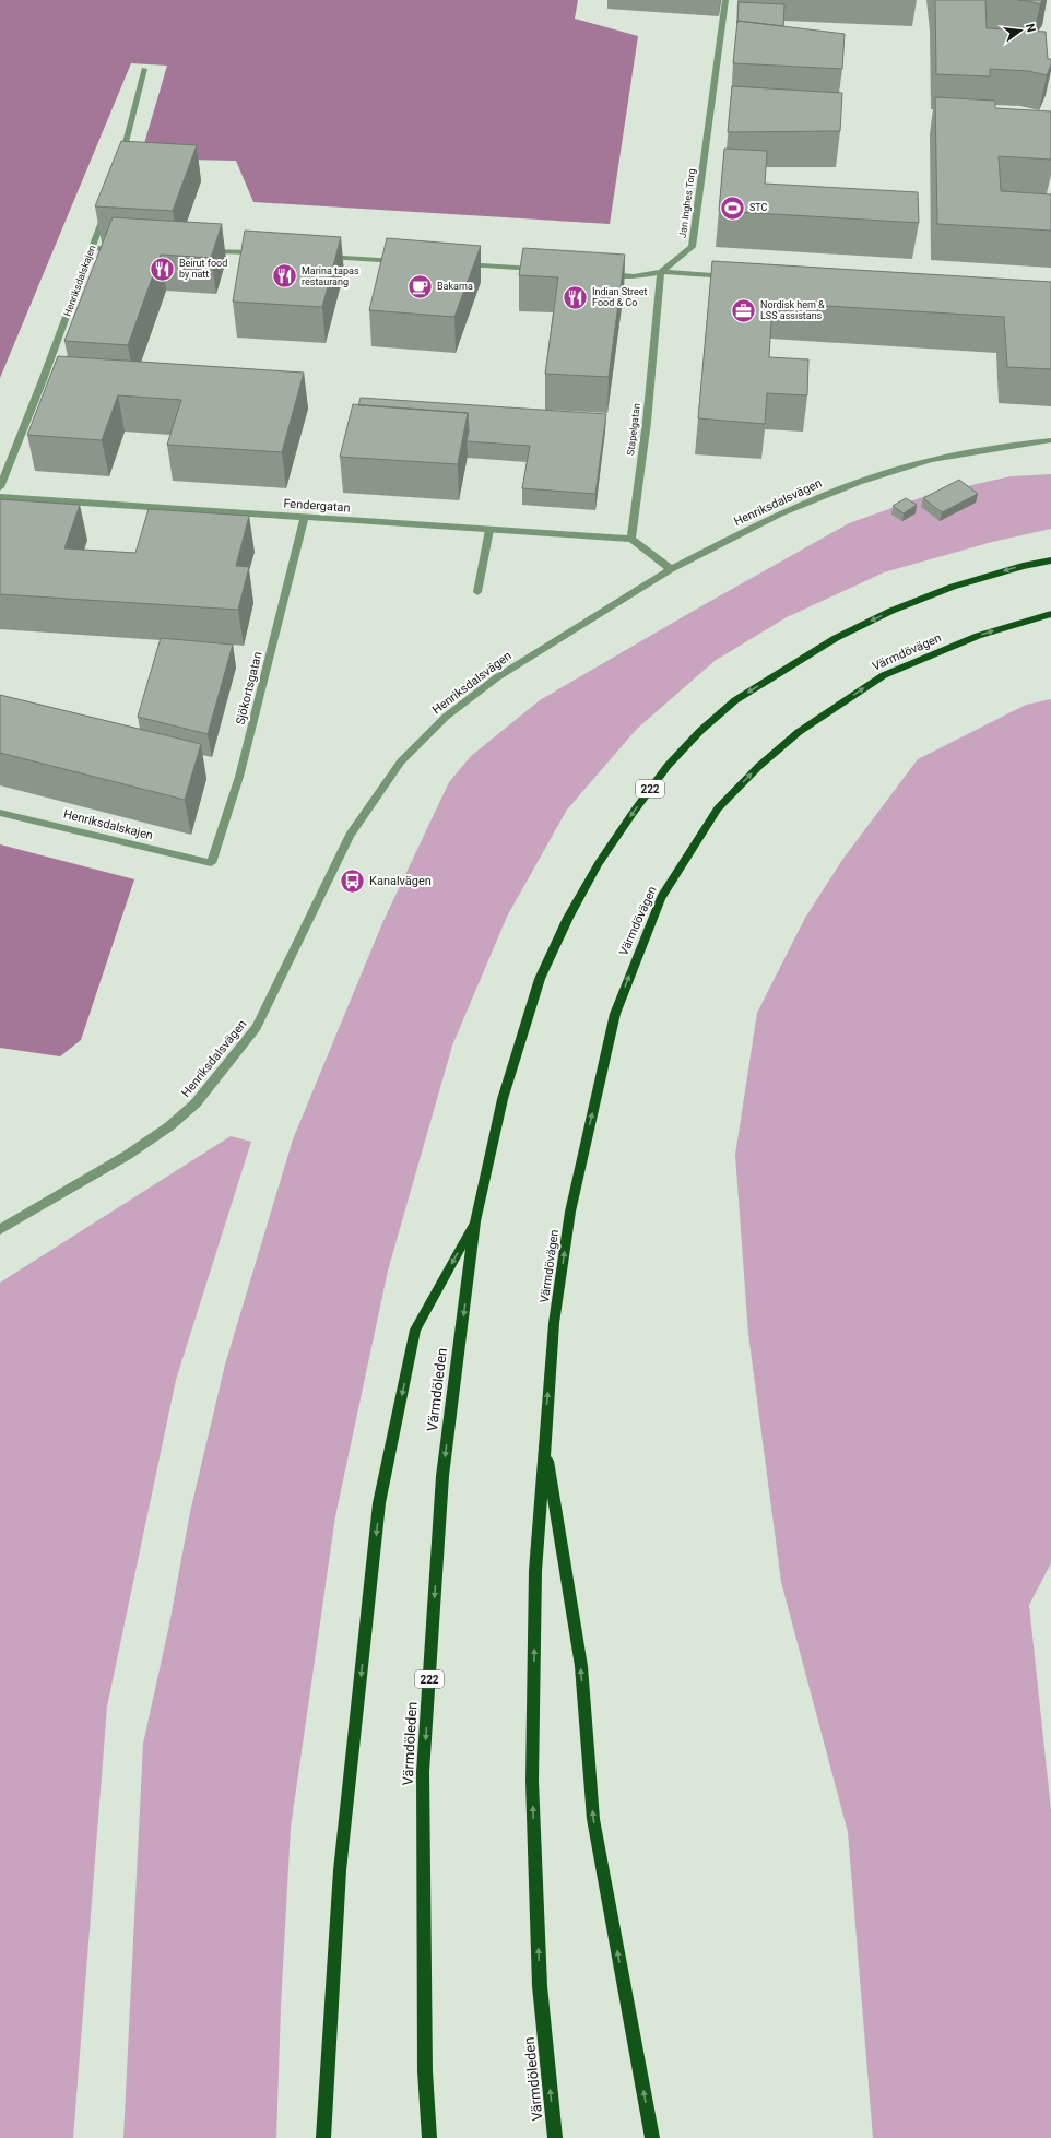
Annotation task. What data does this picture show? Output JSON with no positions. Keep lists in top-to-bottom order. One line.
{"streets":{"main road":["Värmdövägen","222","Värmdöleden"],"street":["Jan Inghes Torg","Henriksdalskajen","Stapelgatan","Henriksdalsvägen","Fendergatan","Sjökortsgatan"]},"crossings":[["Jan Inghes Torg","Stapelgatan"],["Henriksdalskajen","Sjökortsgatan"],["Stapelgatan","Fendergatan"],["Fendergatan","Sjökortsgatan"],["Värmdövägen","Värmdöleden"],["222","Värmdöleden"]],"places":{"sports":["STC"],"restaurant":["Beirut food by natt","Marina tapas restaurang","Indian Street Food & Co"],"cafe":["Bakarna"],"office":["Nordisk hem & LSS assistans"],"bus stop":["Kanalvägen"]},"north":"right"}
